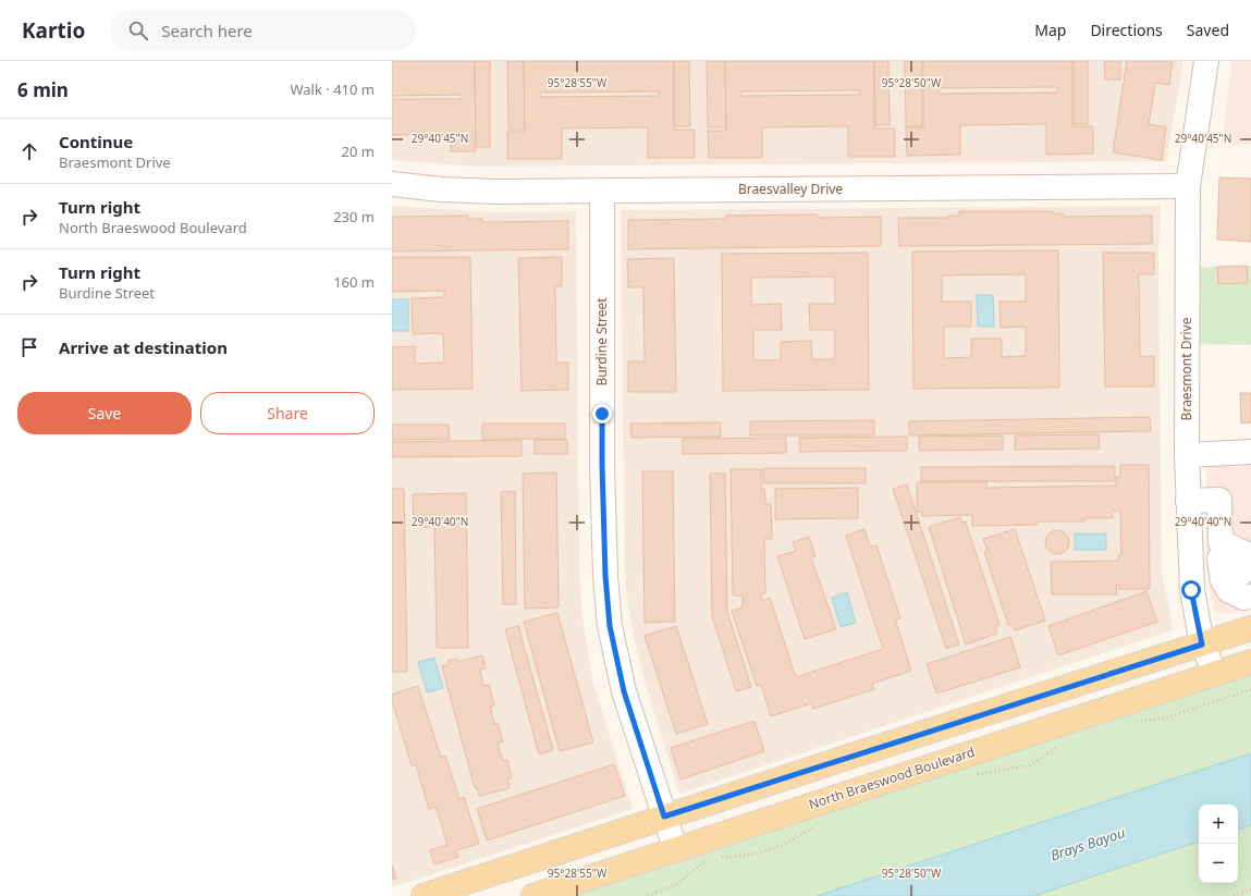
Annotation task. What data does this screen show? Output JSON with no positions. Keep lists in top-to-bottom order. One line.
{"streets":{"main road":["North Braeswood Boulevard"],"street":["Braesvalley Drive","Burdine Street","Braesmont Drive"]},"crossings":[["Braesvalley Drive","Burdine Street"],["Braesvalley Drive","Braesmont Drive"],["Burdine Street","North Braeswood Boulevard"],["Braesmont Drive","North Braeswood Boulevard"]],"water":["Brays Bayou"],"page":{"header":"Kartio","search":"Search here","nav":["Map","Directions","Saved"],"heading":["6 min","Walk · 410 m"],"list":[["Continue","Braesmont Drive","20 m"],["Turn right","North Braeswood Boulevard","230 m"],["Turn right","Burdine Street","160 m"],"Arrive at destination"],"buttons":["Save","Share"],"map_buttons":["+","−"]},"coordinates":["95°28'55\"W","95°28'50\"W","29°40'45\"N","29°40'40\"N"]}
